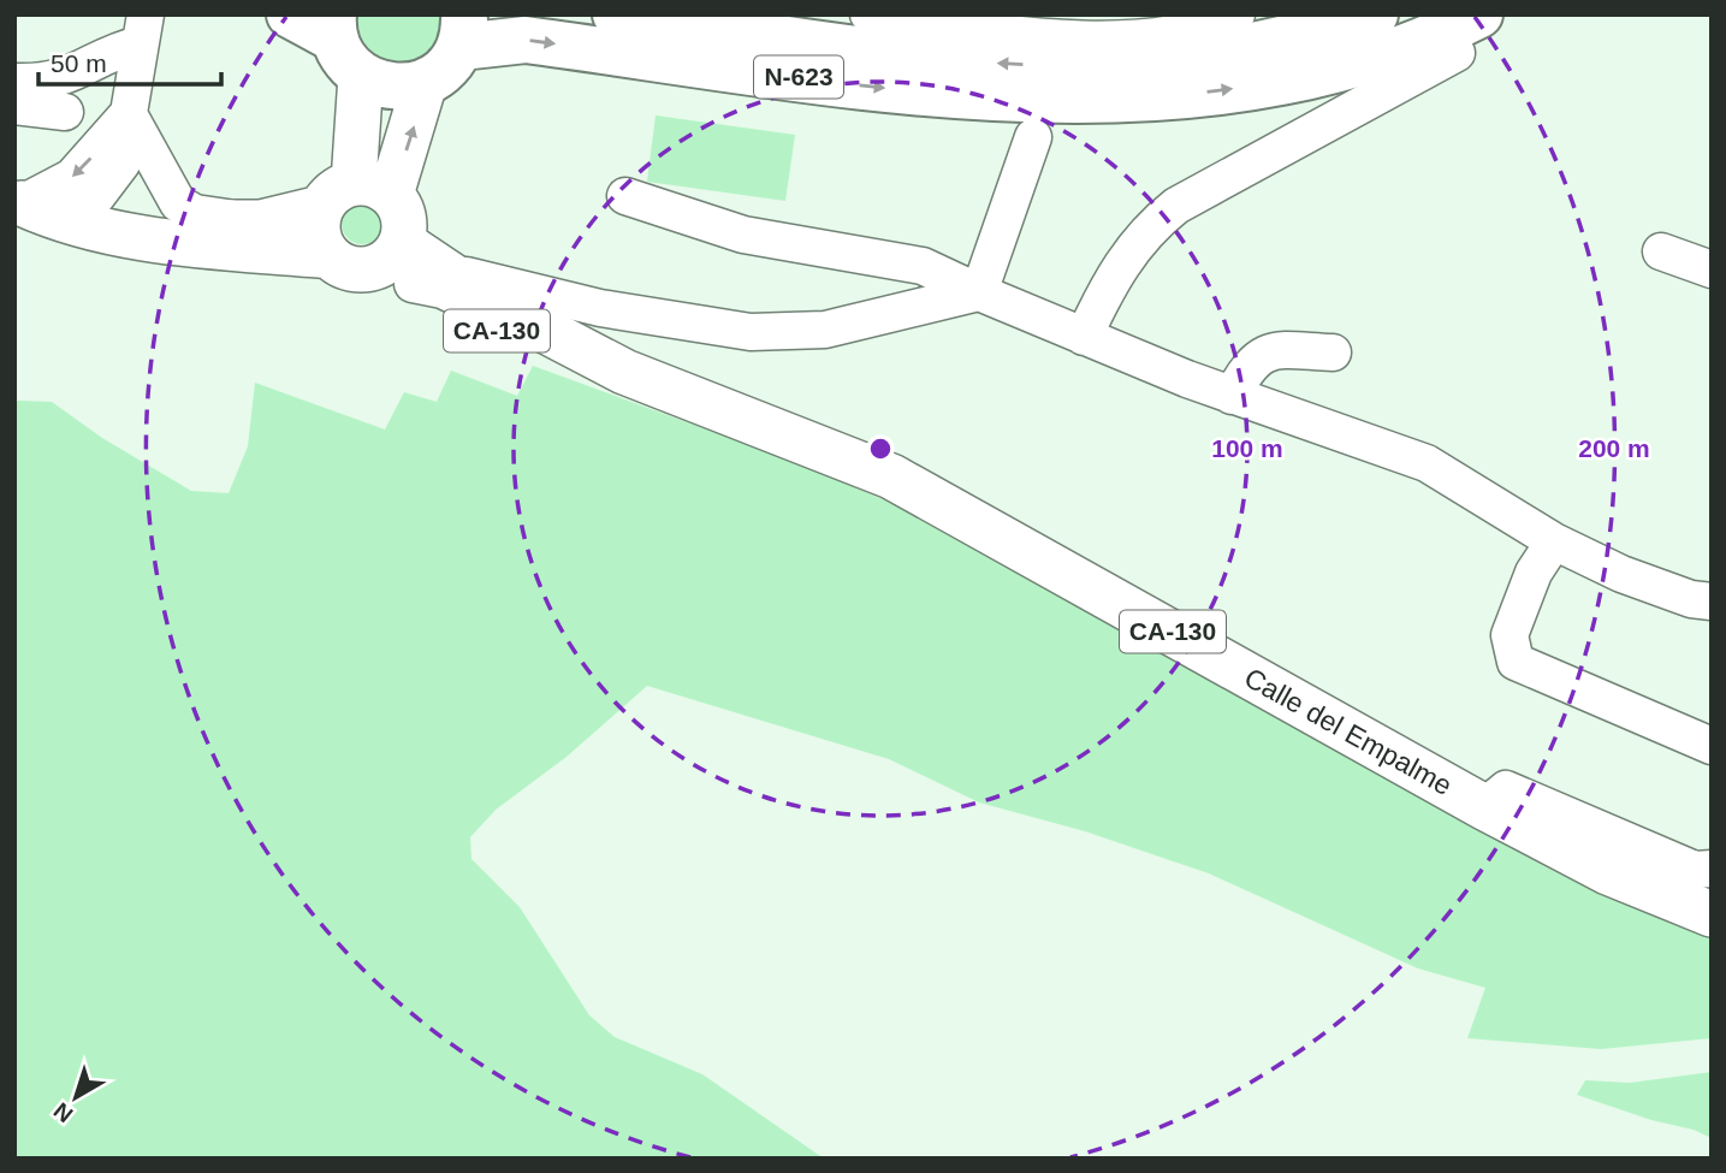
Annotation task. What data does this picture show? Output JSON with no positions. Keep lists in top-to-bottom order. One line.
{"streets":{"highway":["N-623"],"main road":["CA-130","Calle del Empalme"]},"crossings":[["CA-130","Calle del Empalme"]],"scale_bar":"50 m","north":"bottom left","rings":["100 m","200 m"]}
